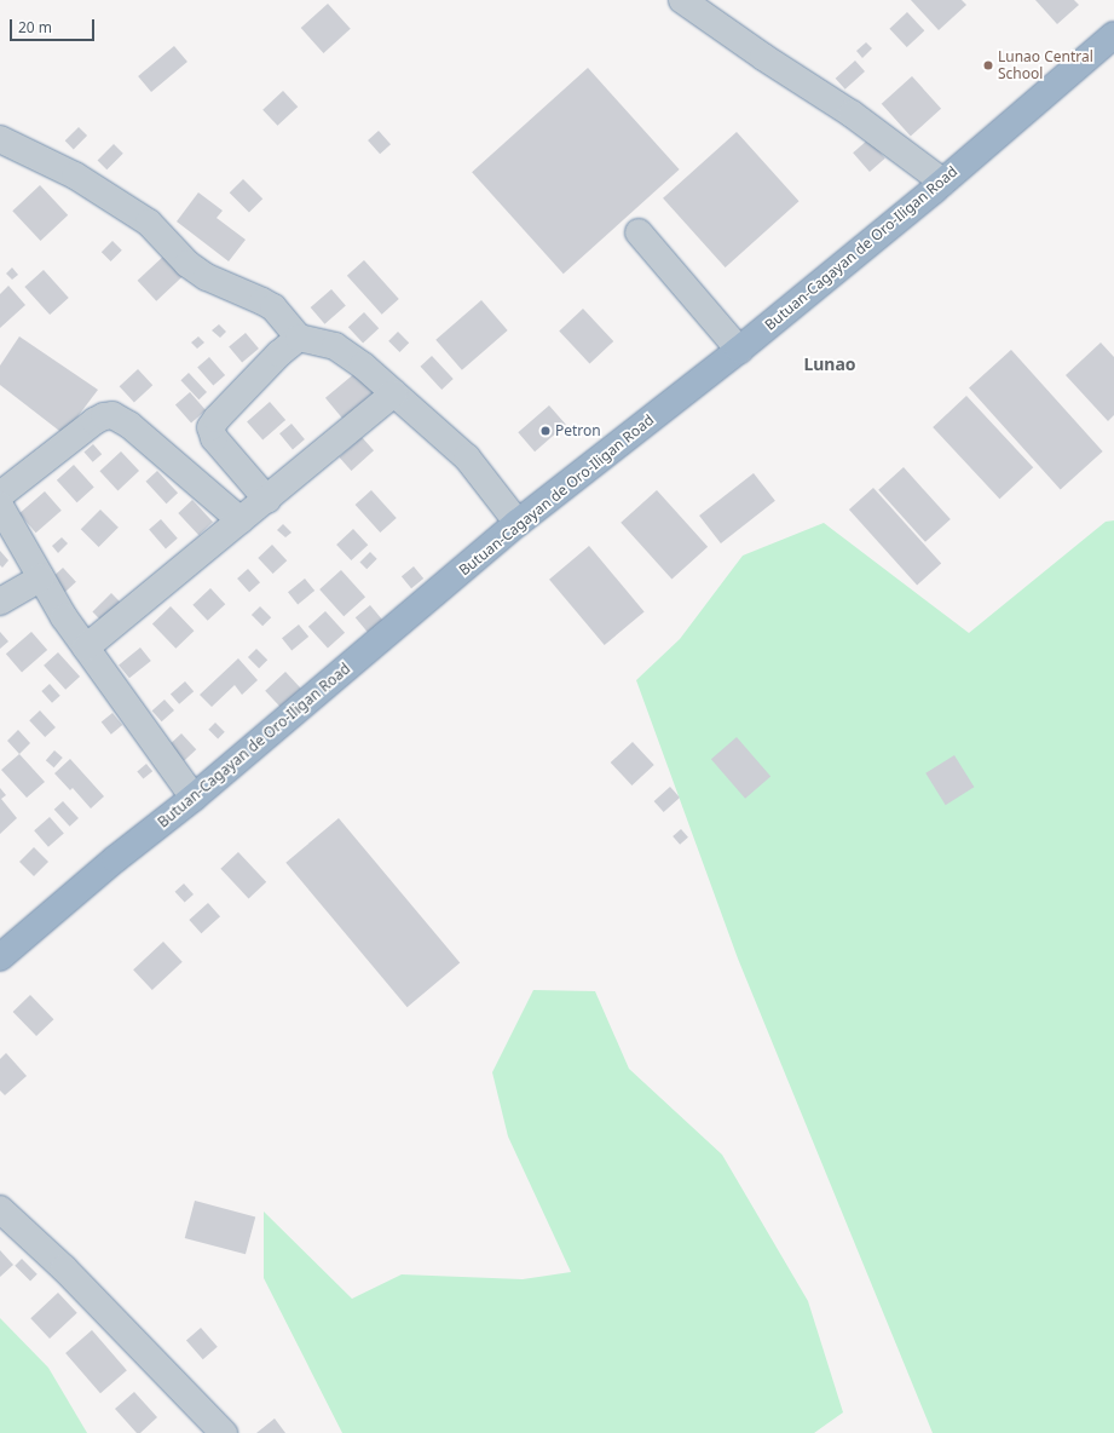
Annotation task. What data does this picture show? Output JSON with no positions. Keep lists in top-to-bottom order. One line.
{"streets":{"highway":["Butuan-Cagayan de Oro-Iligan Road"]},"districts":["Lunao"],"places":["Lunao Central School","Petron"],"scale_bar":"20 m"}
